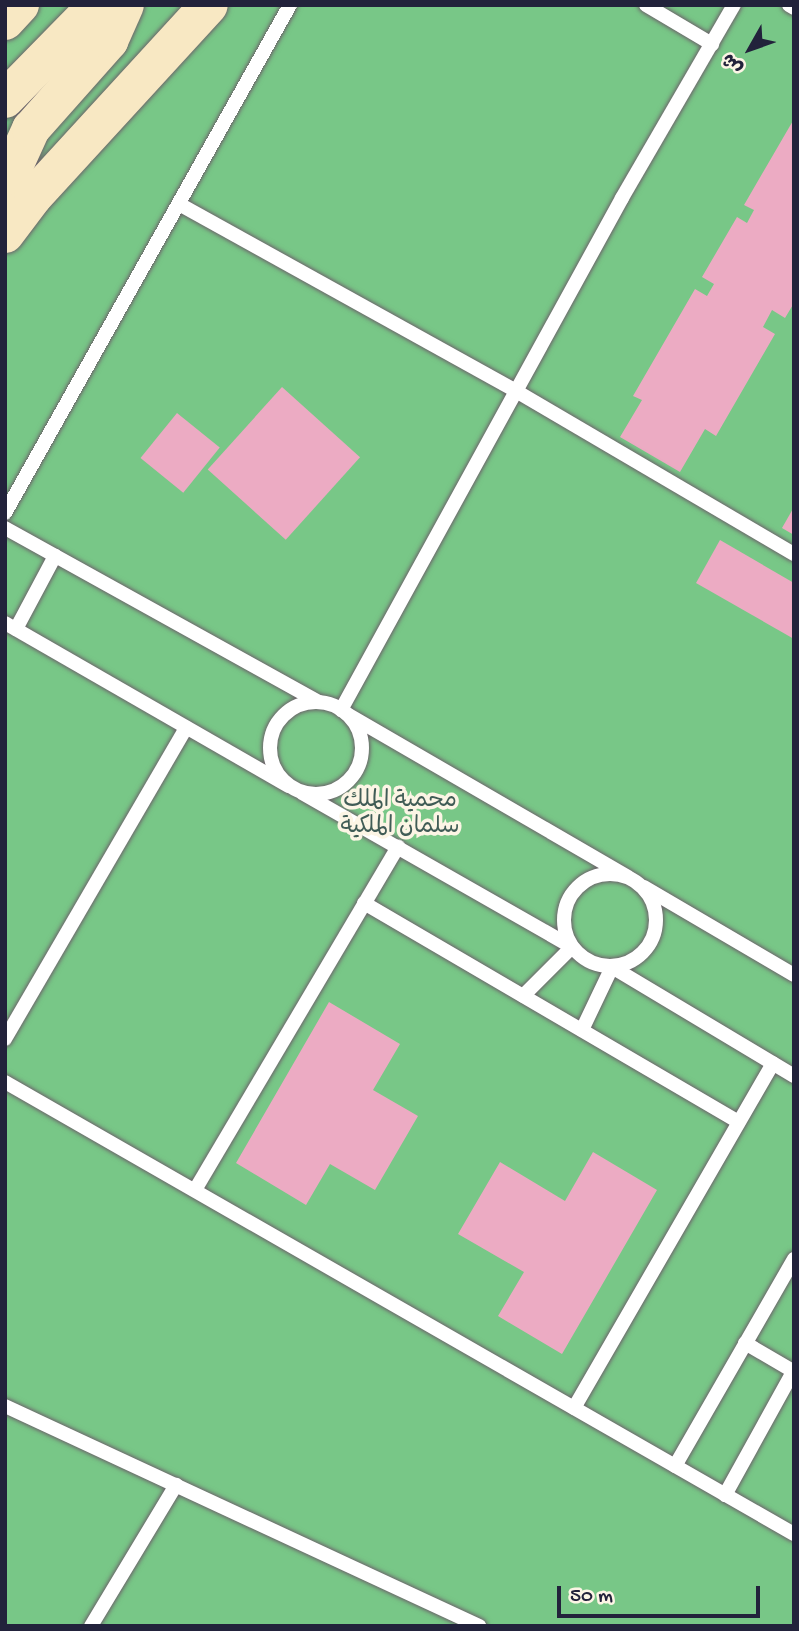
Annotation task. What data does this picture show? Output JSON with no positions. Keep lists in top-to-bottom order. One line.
{"parks":["محمية الملك سلمان الملكية"],"scale_bar":"50 m","north":"bottom left"}
